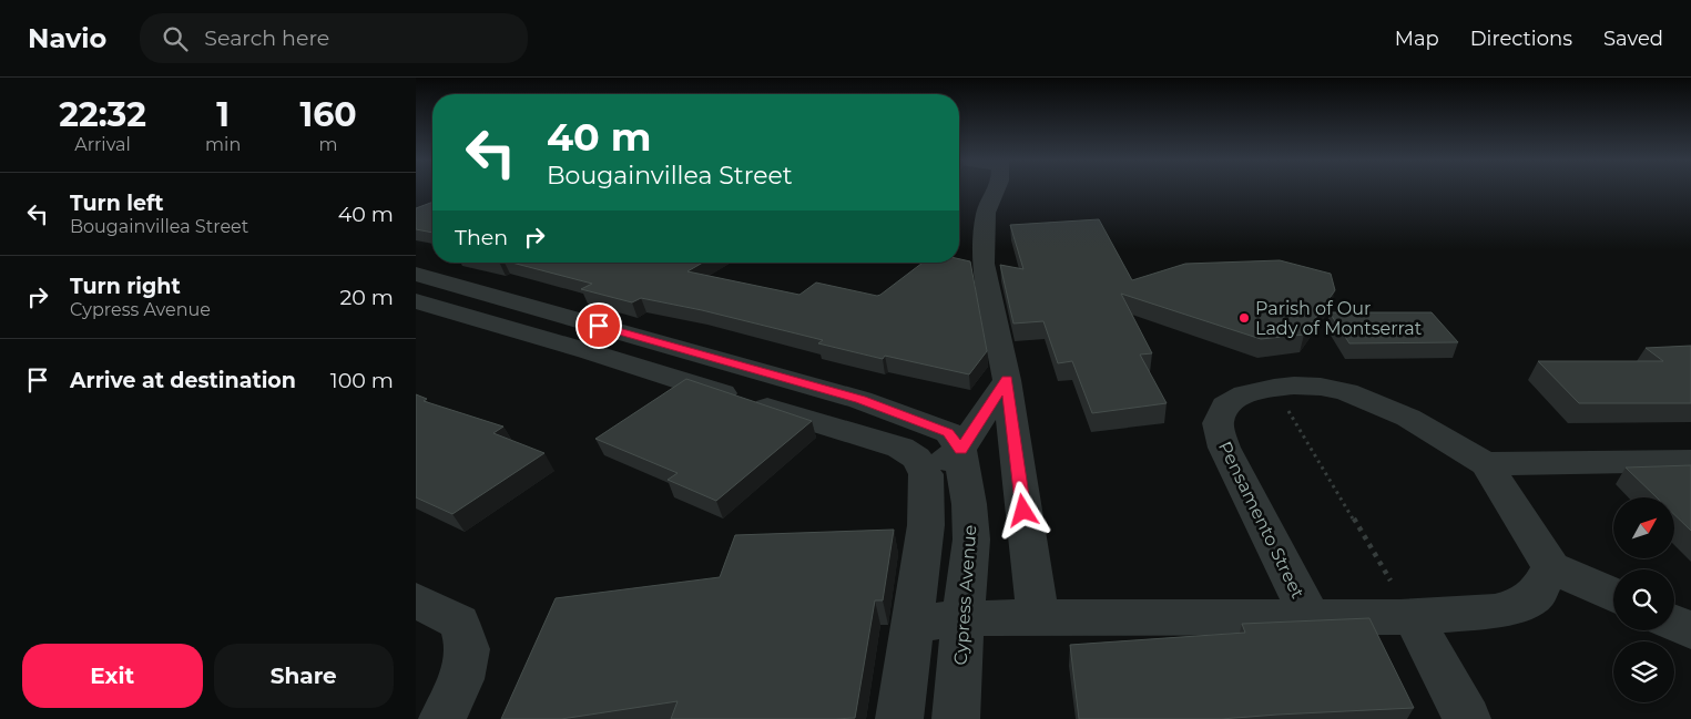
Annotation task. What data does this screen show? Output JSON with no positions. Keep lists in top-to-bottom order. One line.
{"streets":{"street":["Pensamento Street","Cypress Avenue"]},"crossings":[["Pensamento Street","Cypress Avenue"]],"places":["Parish of Our Lady of Montserrat"],"north":"top right","page":{"header":"Navio","search":"Search here","nav":["Map","Directions","Saved"],"eta":["22:32","Arrival","1","min","160","m"],"turn":["40 m","Bougainvillea Street"],"list":[{"name":"Turn left","note":"Bougainvillea Street","value":"40 m"},{"name":"Turn right","note":"Cypress Avenue","value":"20 m"},{"name":"Arrive at destination","value":"100 m"}],"then":"Then","buttons":["Exit","Share"]}}
